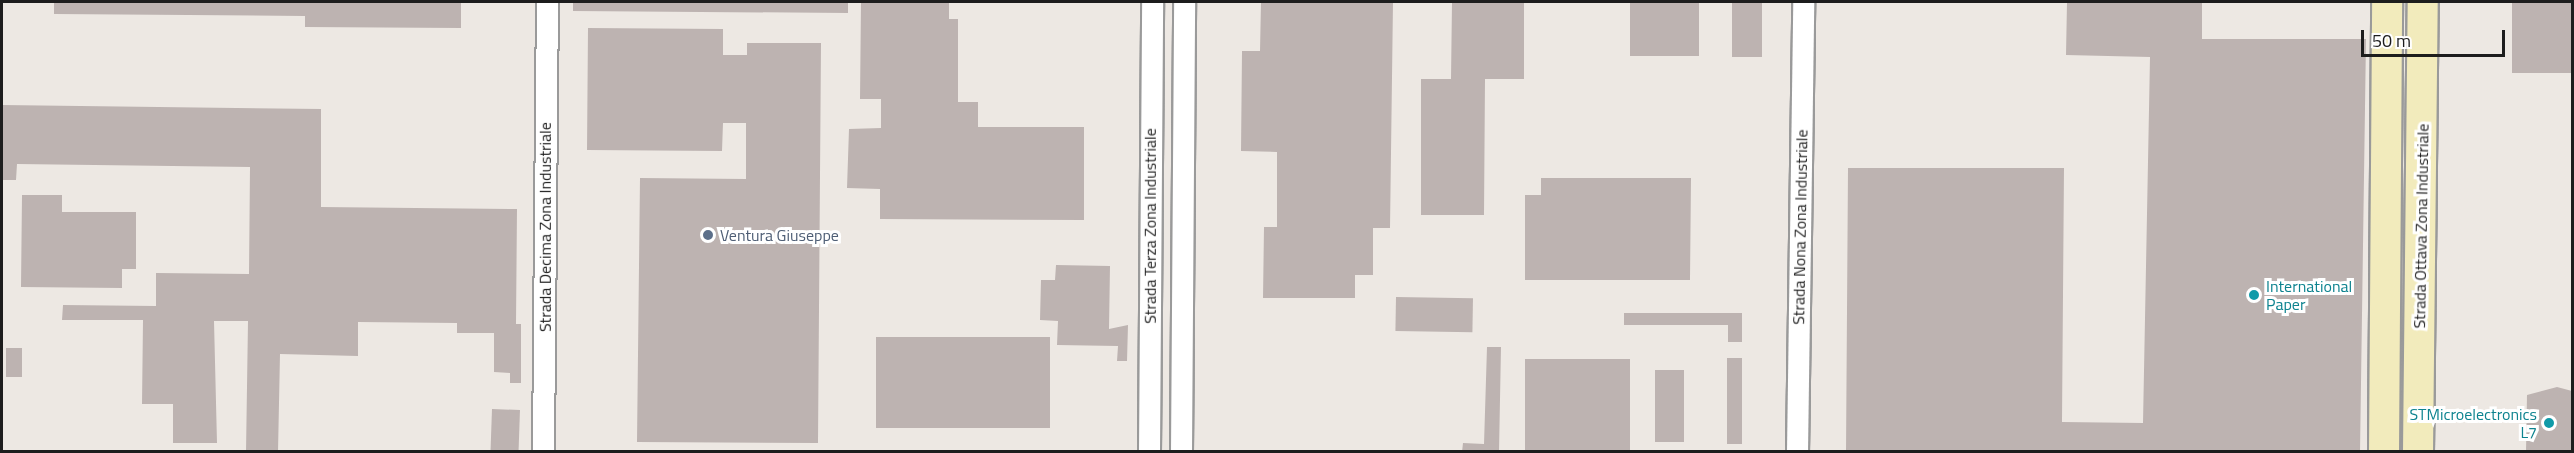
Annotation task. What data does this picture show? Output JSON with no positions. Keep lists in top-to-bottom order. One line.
{"streets":{"main road":["Strada Ottava Zona Industriale"],"street":["Strada Terza Zona Industriale","Strada Decima Zona Industriale","Strada Nona Zona Industriale"]},"places":["Ventura Giuseppe","International Paper","STMicroelectronics L7"],"scale_bar":"50 m"}
